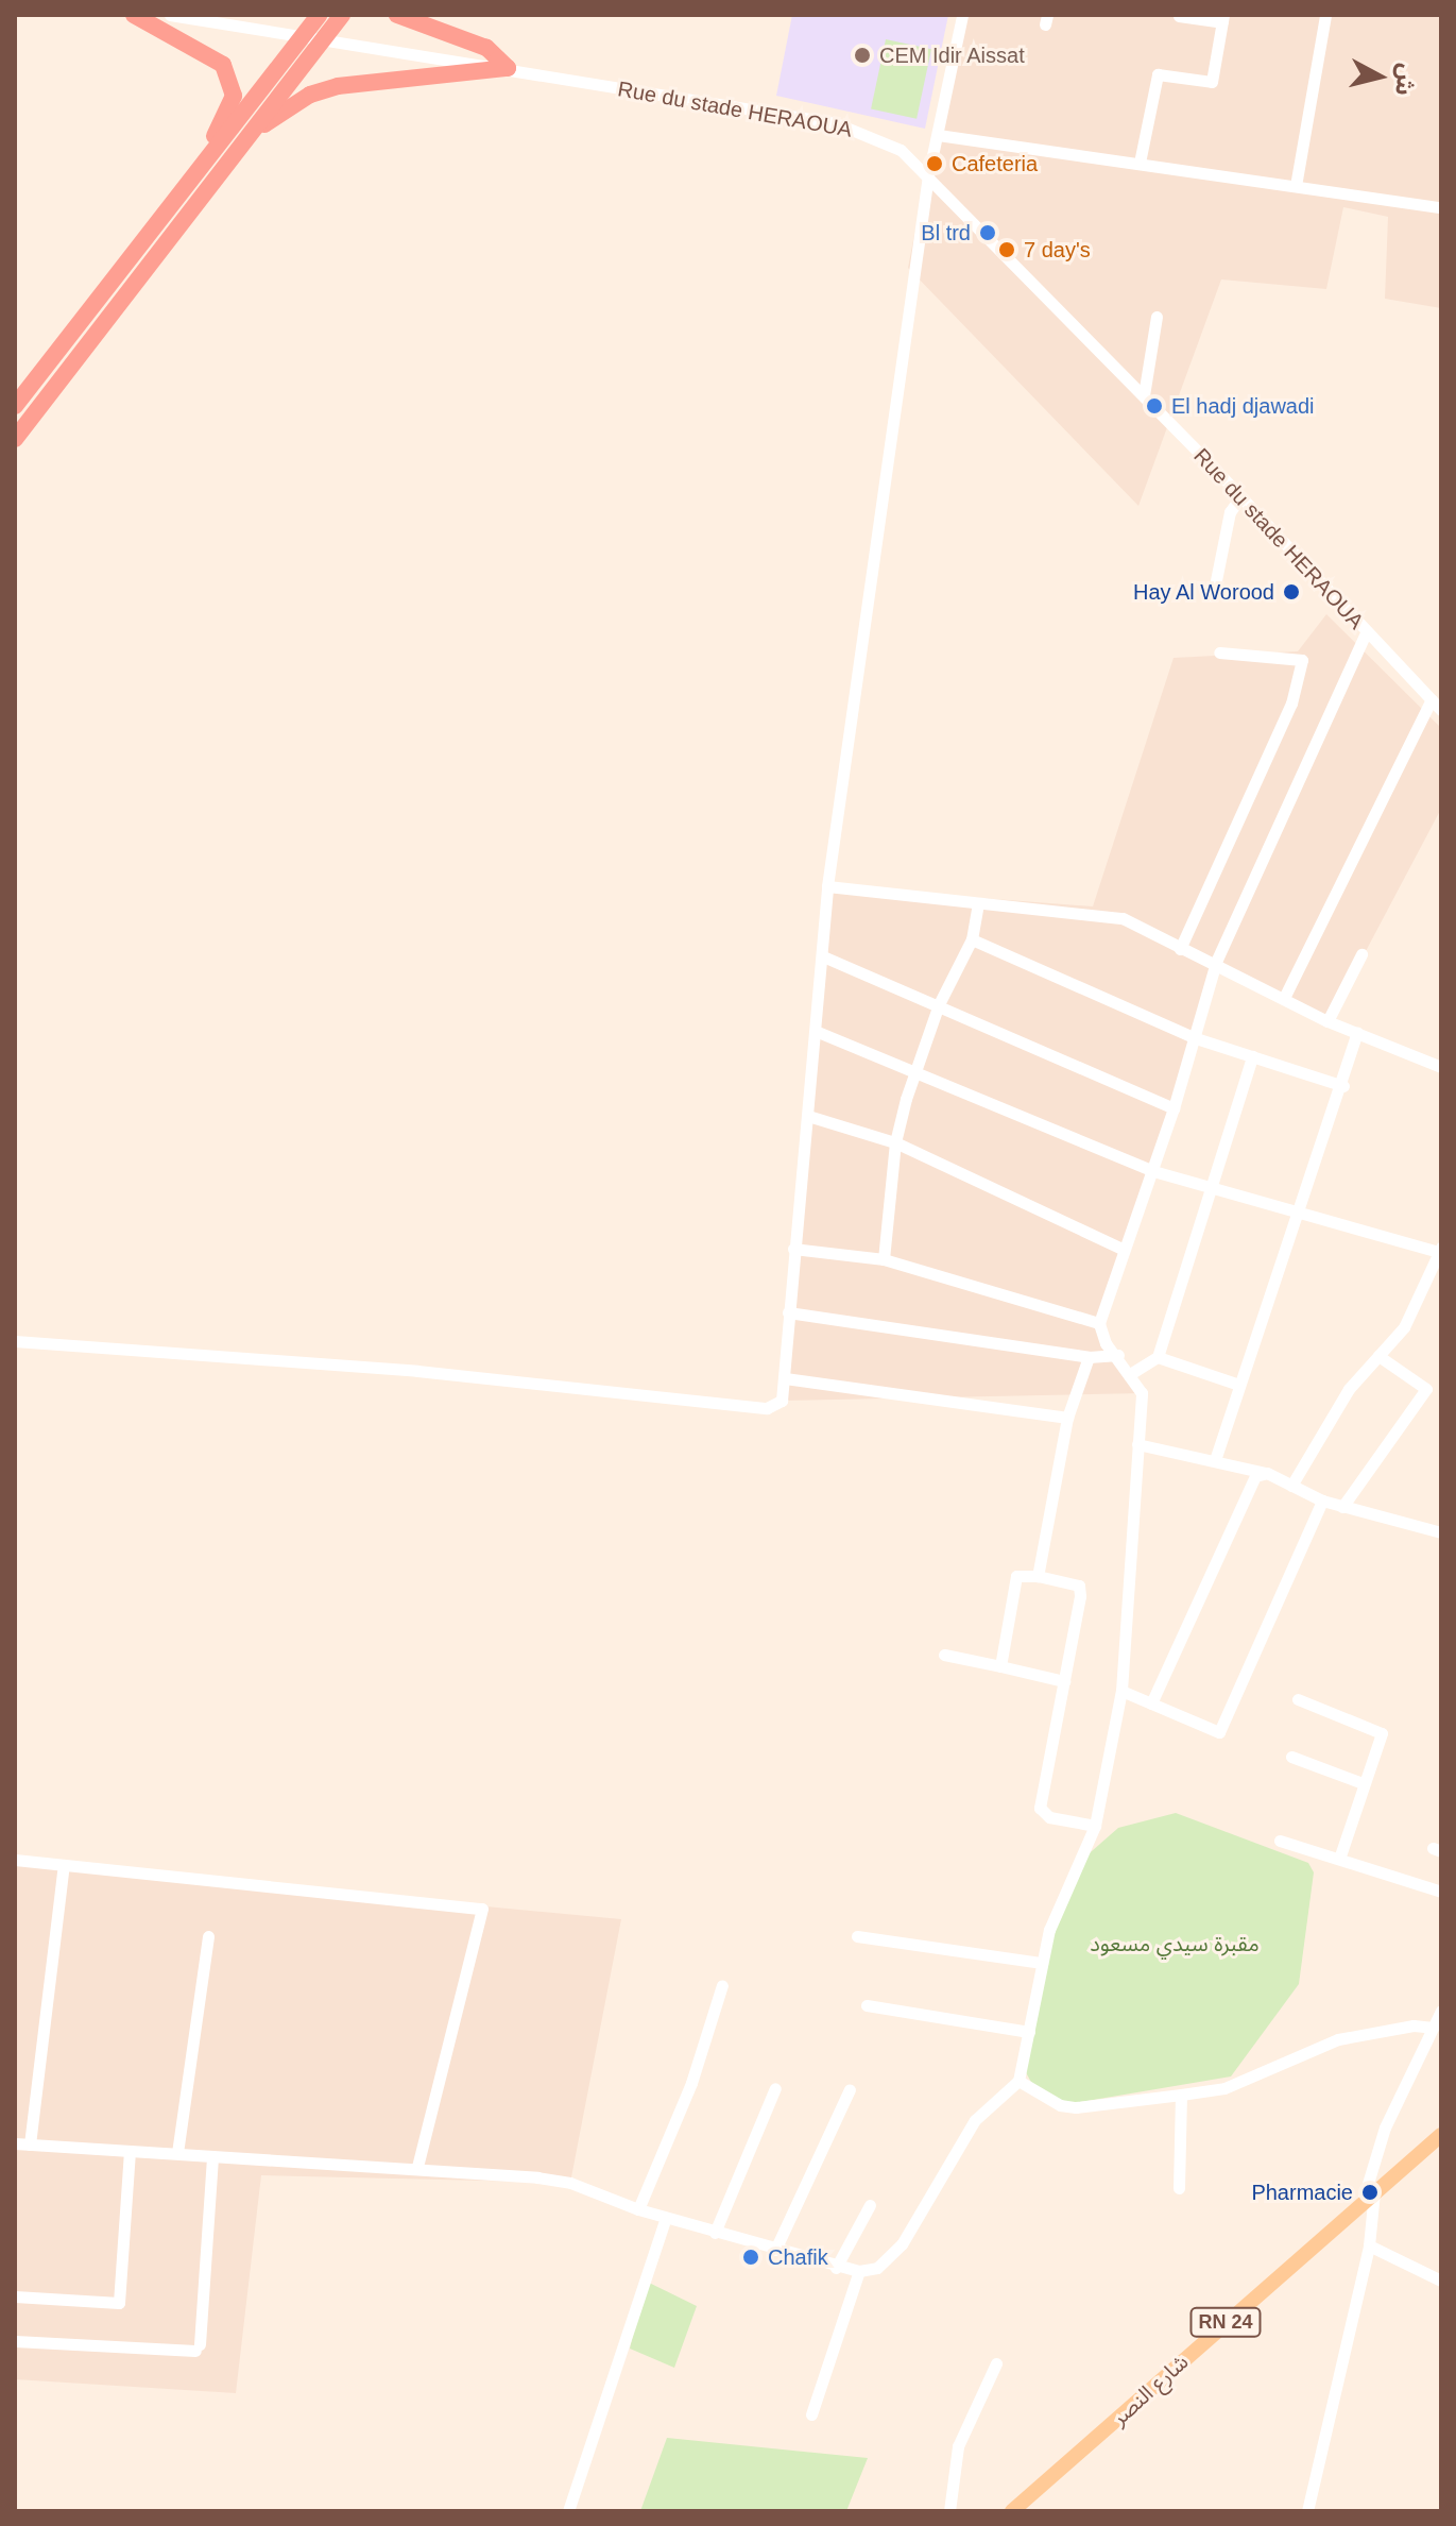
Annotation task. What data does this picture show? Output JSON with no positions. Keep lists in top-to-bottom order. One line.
{"streets":{"main road":["RN 24","شارع النصر"],"street":["Rue du stade HERAOUA"]},"parks":["مقبرة سيدي مسعود"],"places":["CEM Idir Aissat","Cafeteria","Bl trd","7 day's","El hadj djawadi","Hay Al Worood","Pharmacie","Chafik"],"north":"right"}
